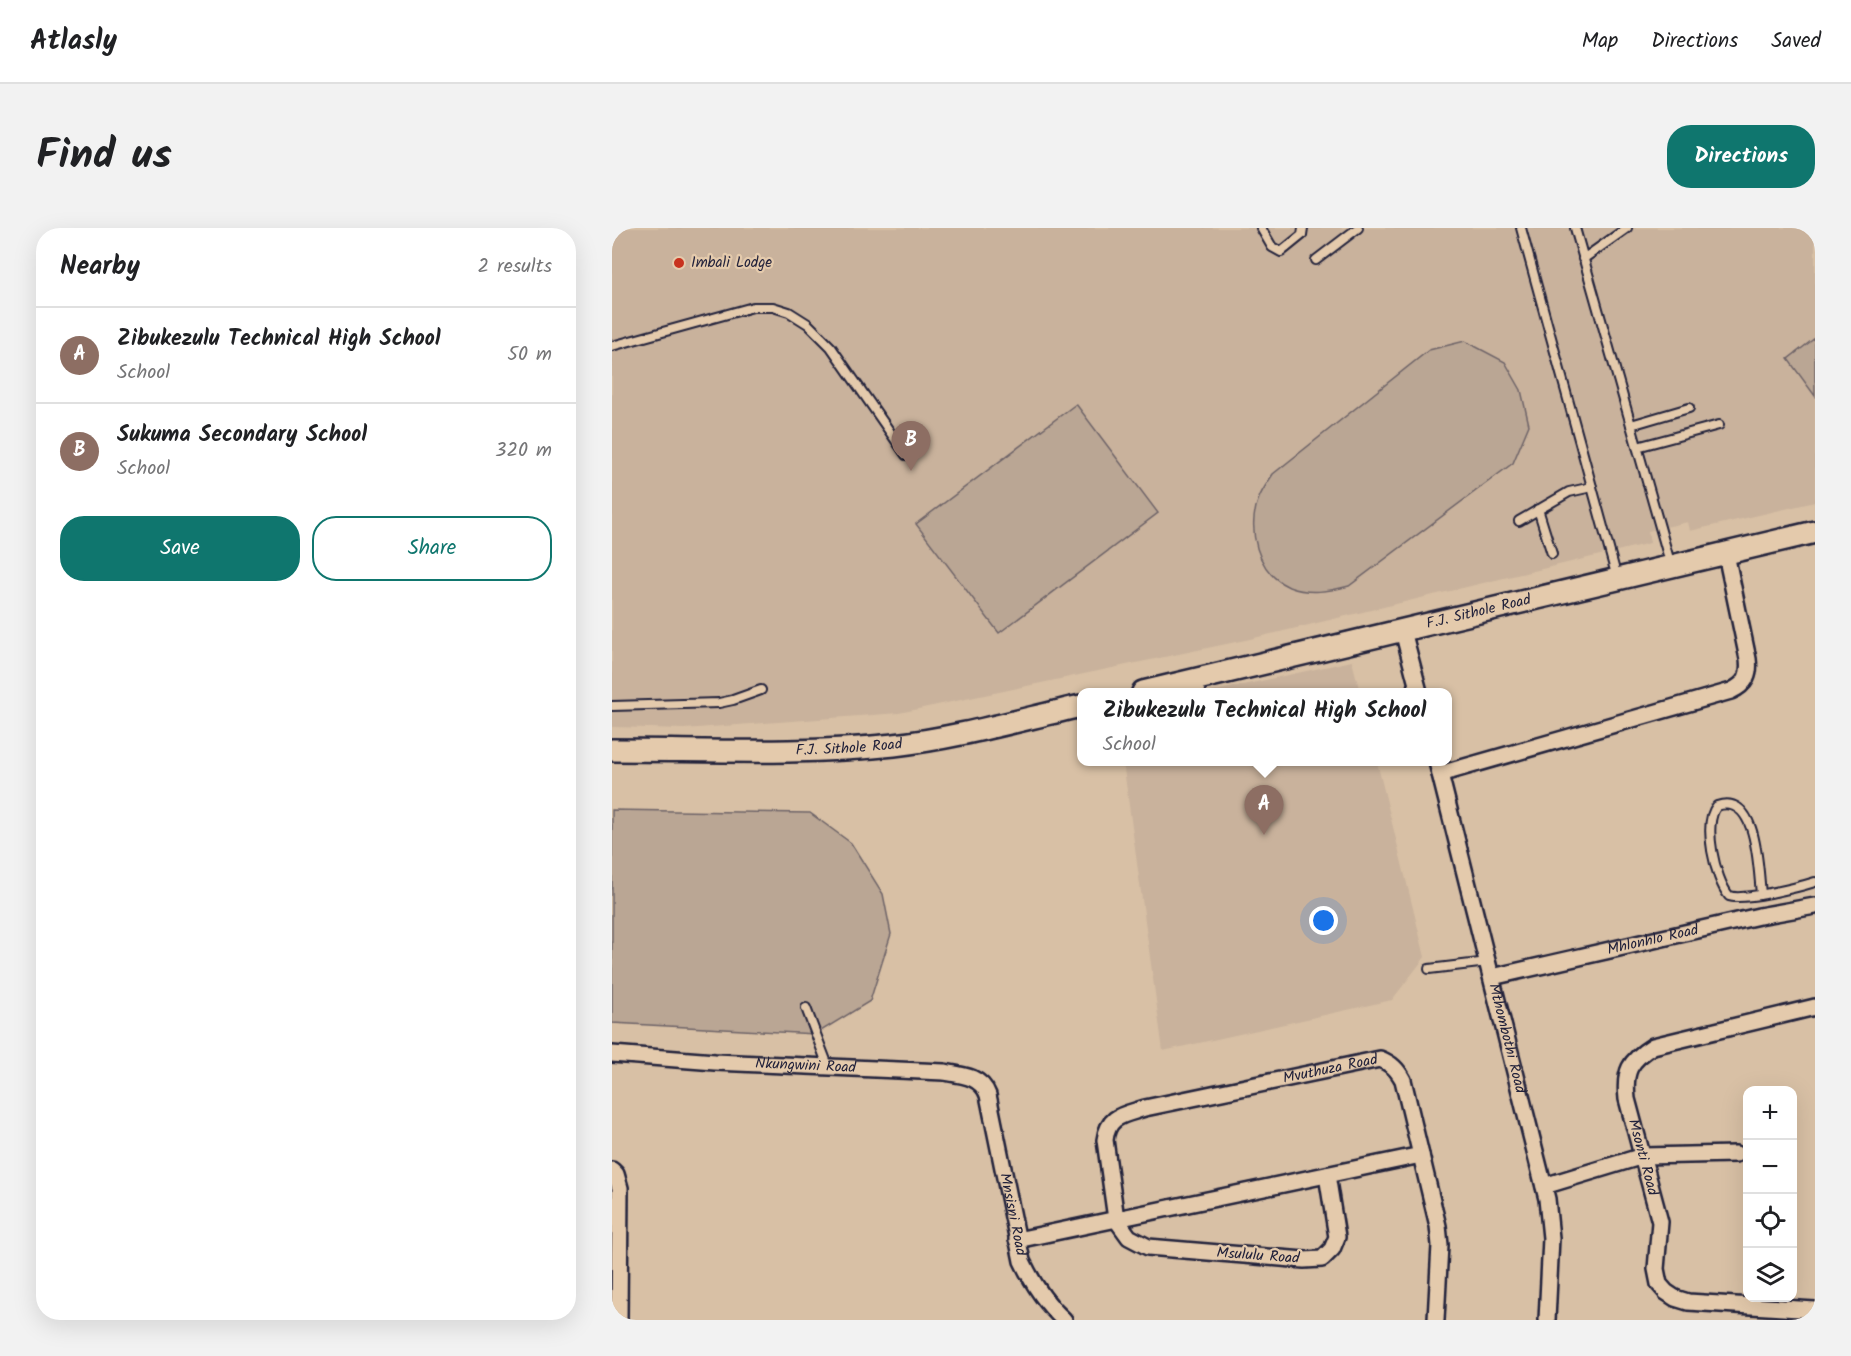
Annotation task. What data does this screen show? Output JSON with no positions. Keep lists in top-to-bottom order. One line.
{"streets":{"street":["F.J. Sithole Road","Mhlonhlo Road","Mthombothi Road","Nkungwini Road","Mvuthuza Road","Msonti Road","Mnsisni Road","Msululu Road"]},"crossings":[["Mhlonhlo Road","Mthombothi Road"],["Nkungwini Road","Mnsisni Road"],["Mvuthuza Road","Msululu Road"]],"places":["Imbali Lodge"],"page":{"header":"Atlasly","nav":["Map","Directions","Saved"],"title":"Find us","buttons":["Directions",["Save","Share"]],"heading":["Nearby","2 results"],"list":[{"mark":"A","name":"Zibukezulu Technical High School","note":"School","value":"50 m"},{"mark":"B","name":"Sukuma Secondary School","note":"School","value":"320 m"}],"pins":["B","A"],"popup":["Zibukezulu Technical High School","School"],"map_buttons":["+","−"]}}
